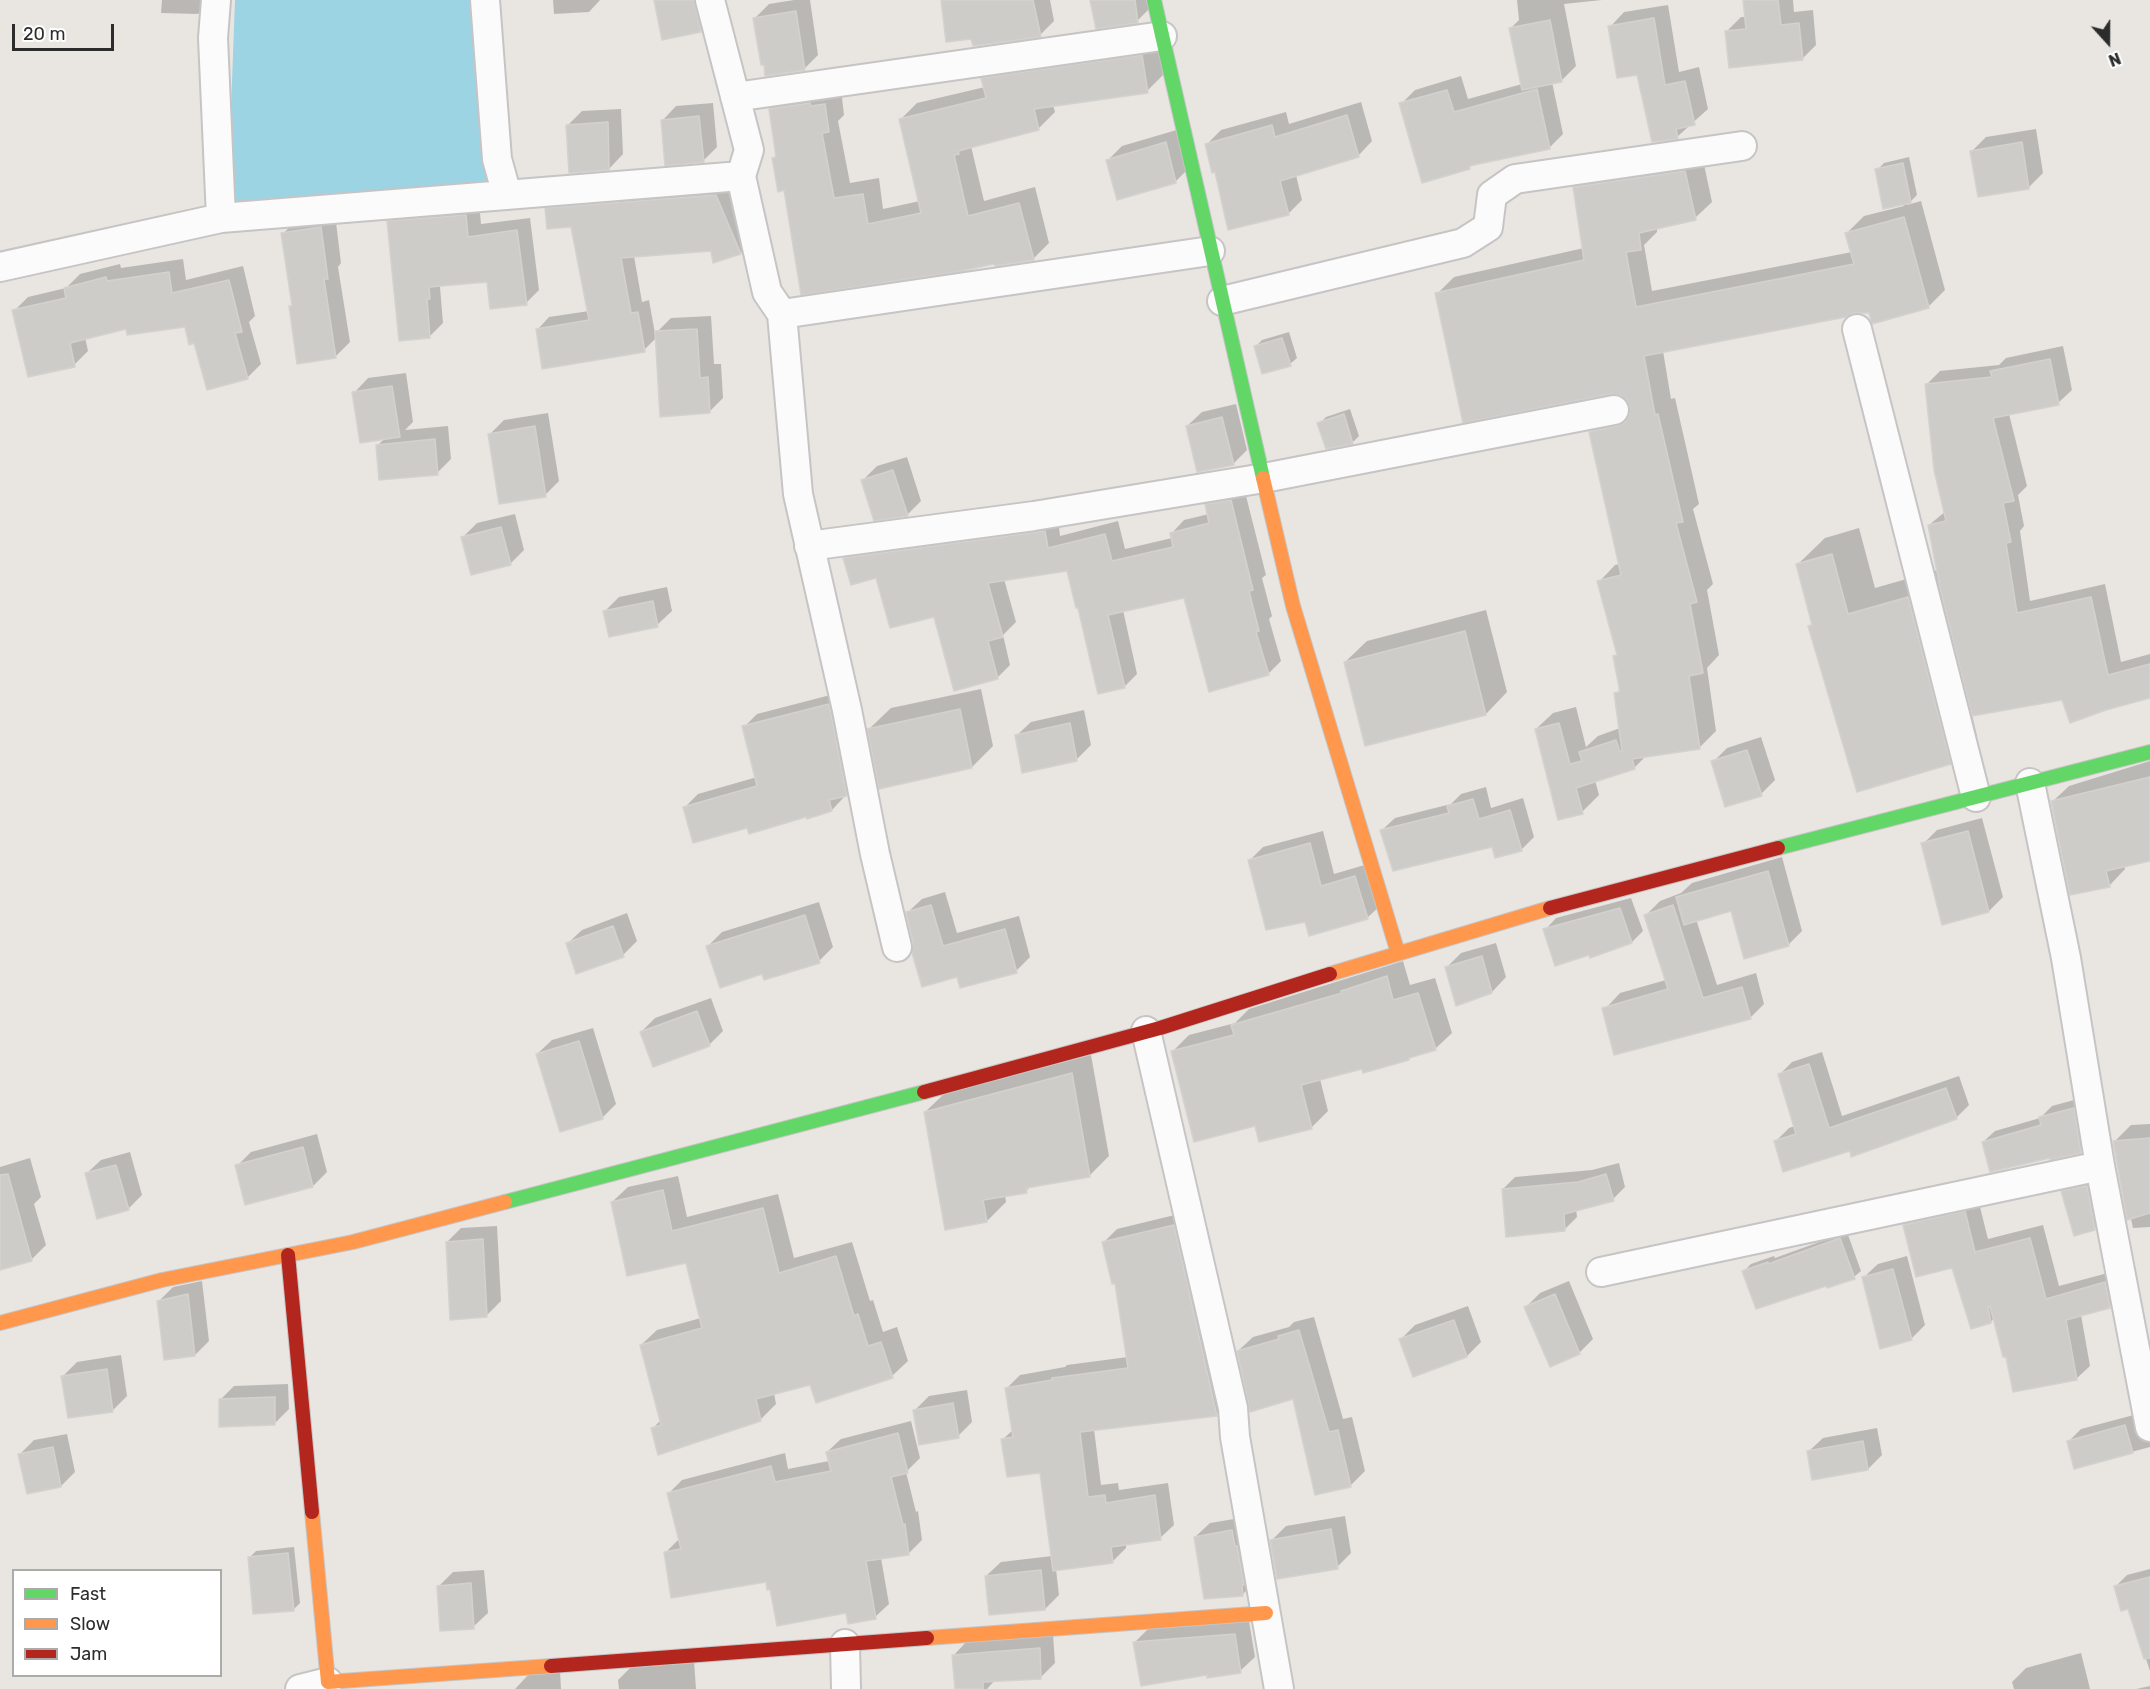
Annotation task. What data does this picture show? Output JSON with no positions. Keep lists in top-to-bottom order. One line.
{"legend":["Fast","Slow","Jam"],"scale_bar":"20 m","north":"bottom"}
